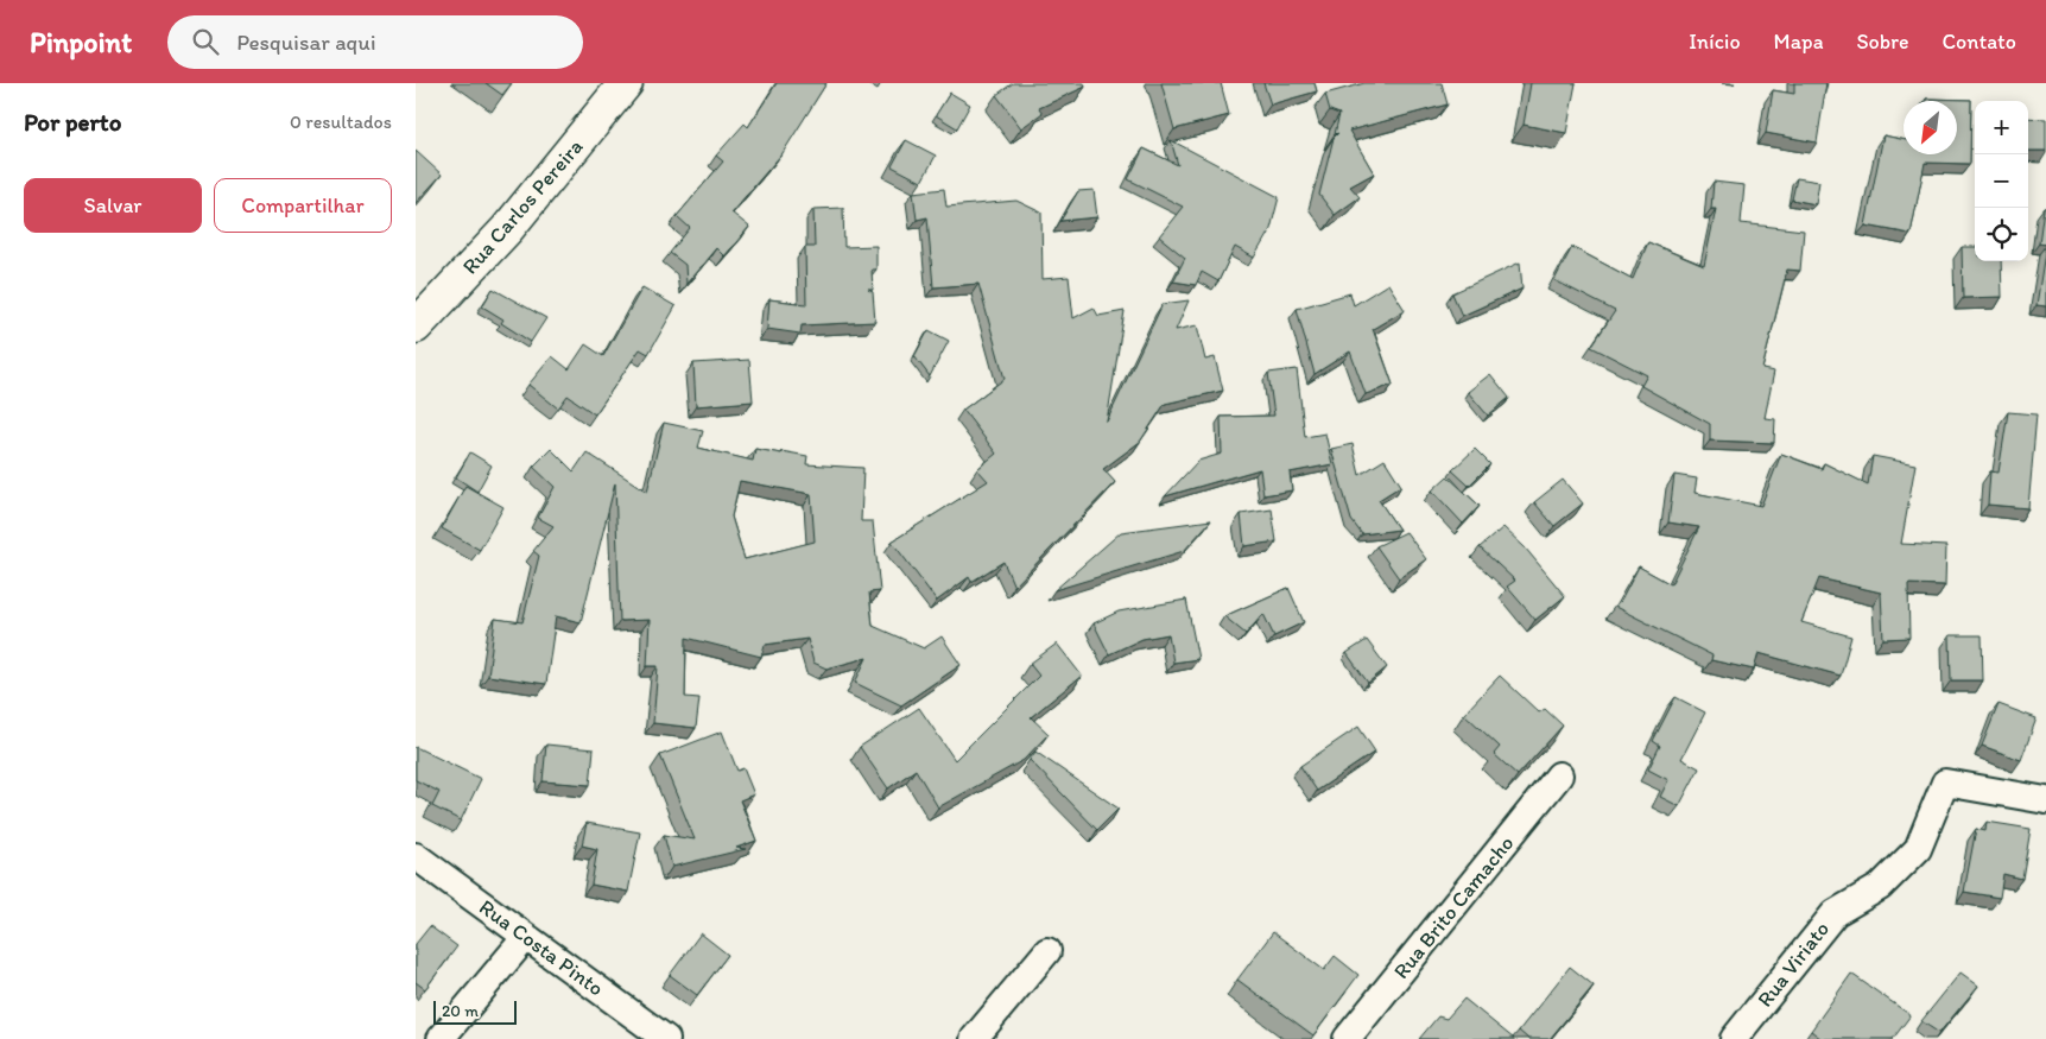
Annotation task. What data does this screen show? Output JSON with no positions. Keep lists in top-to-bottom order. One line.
{"streets":{"street":["Rua Carlos Pereira","Rua Brito Camacho","Rua Costa Pinto","Rua Viriato"]},"scale_bar":"20 m","north":"bottom left","page":{"header":"Pinpoint","search":"Pesquisar aqui","nav":["Início","Mapa","Sobre","Contato"],"heading":["Por perto","0 resultados"],"map_buttons":["+","−"],"buttons":["Salvar","Compartilhar"],"scale":"20 m"}}
